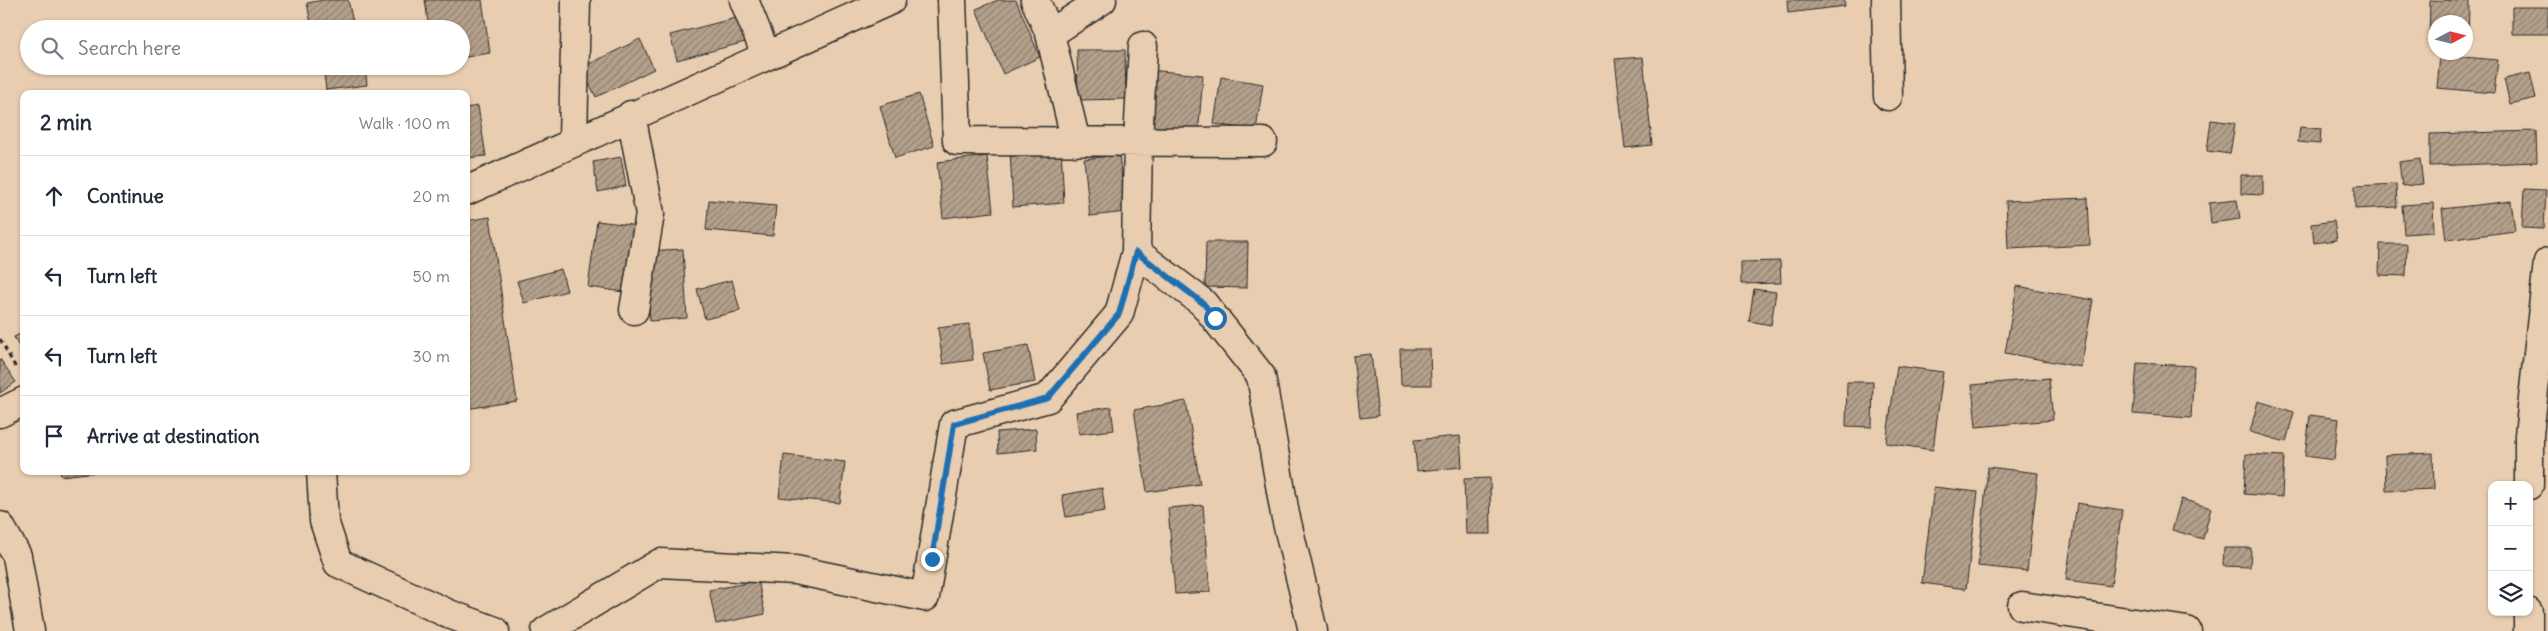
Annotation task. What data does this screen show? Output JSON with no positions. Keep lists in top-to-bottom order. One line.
{"north":"right","page":{"search":"Search here","heading":["2 min","Walk · 100 m"],"list":[["Continue","20 m"],["Turn left","50 m"],["Turn left","30 m"],"Arrive at destination"],"map_buttons":["+","−"]}}
